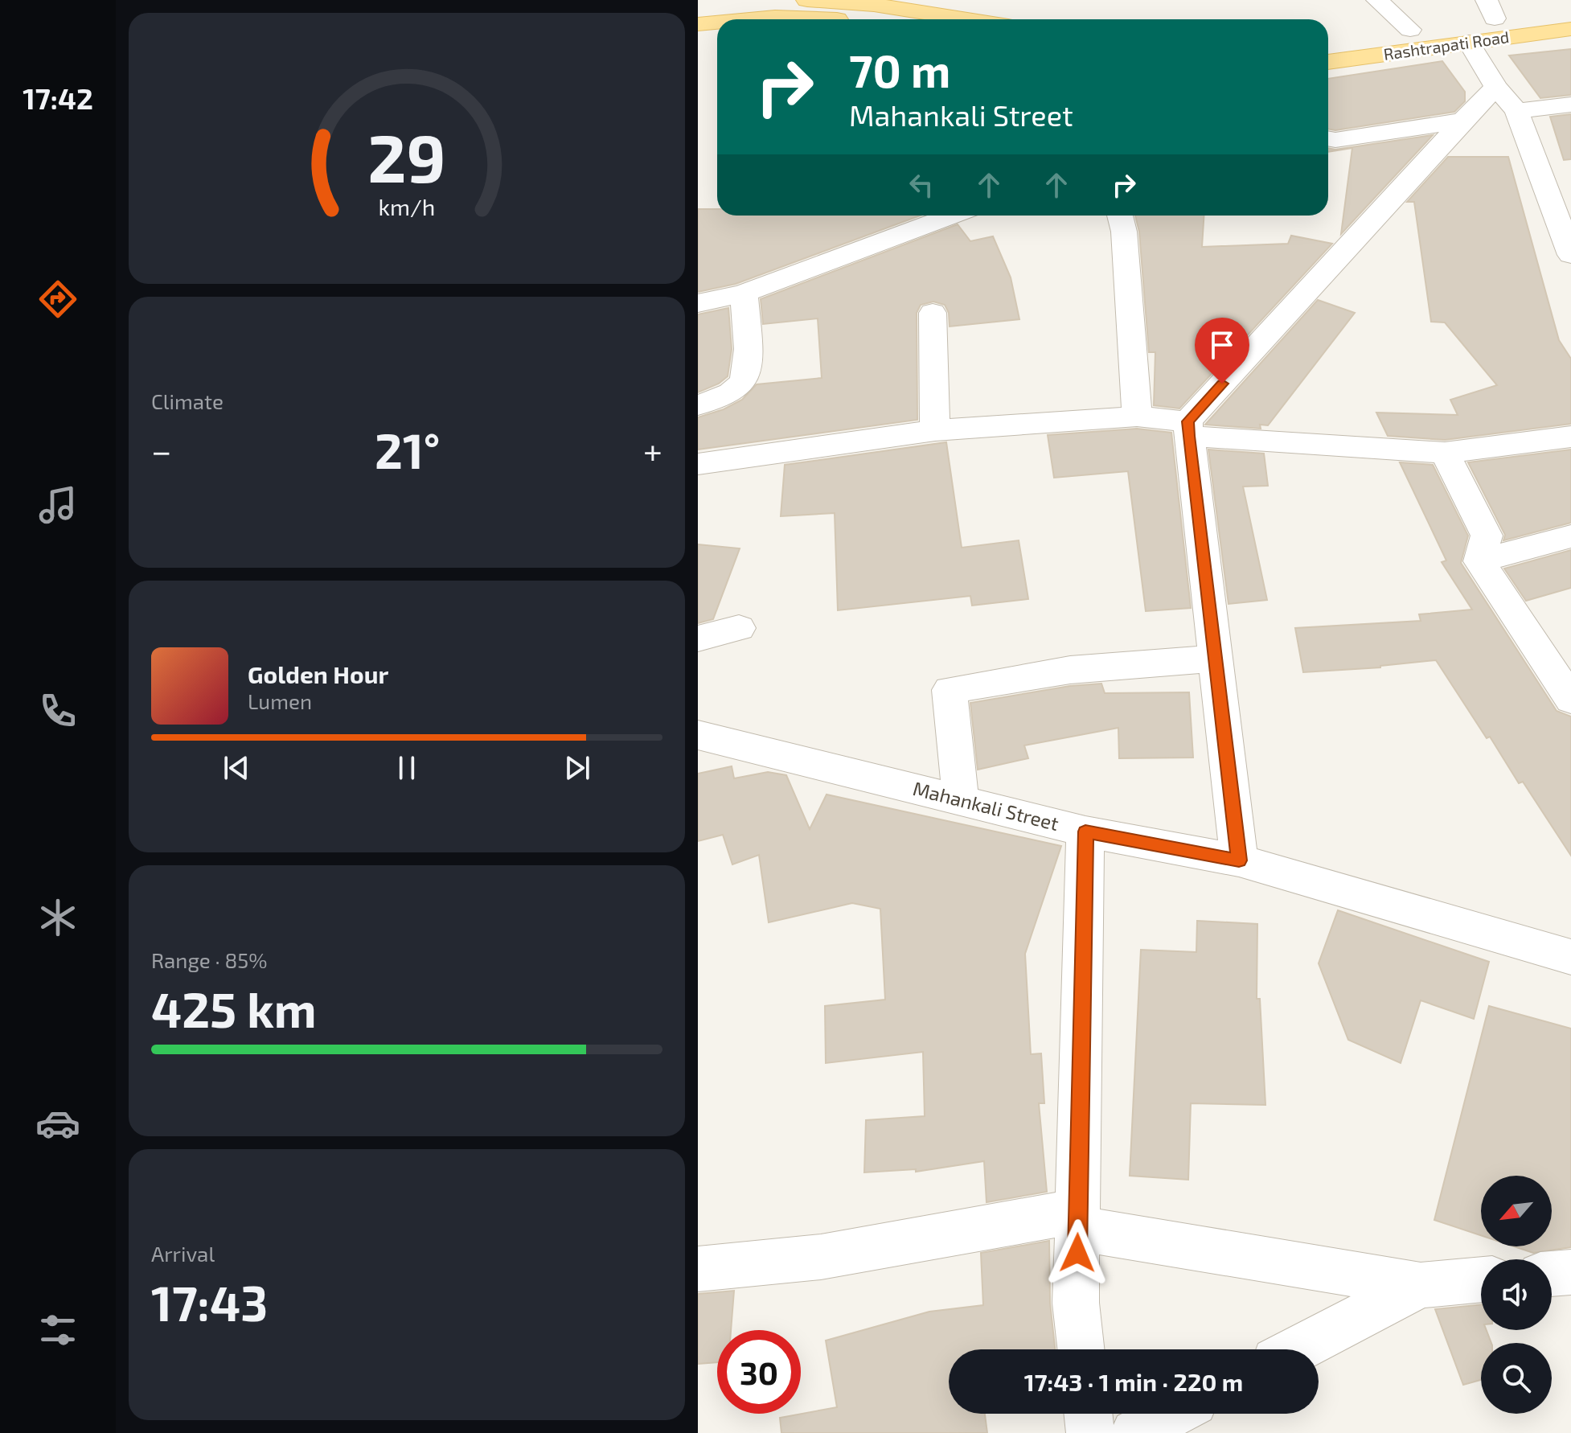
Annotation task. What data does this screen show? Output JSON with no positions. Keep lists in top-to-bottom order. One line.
{"streets":{"main road":["Rashtrapati Road"],"street":["Mahankali Street"]},"north":"bottom left","page":{"tabs":"17:42","turn":["70 m","Mahankali Street"],"tile":["Climate",["Range · 85%","425 km"],["Arrival","17:43"]],"heat":["−","21°","+"],"song":["Golden Hour","Lumen"],"limit":"30","trip":"17:43 · 1 min · 220 m","gauge":["29","km/h"]}}
